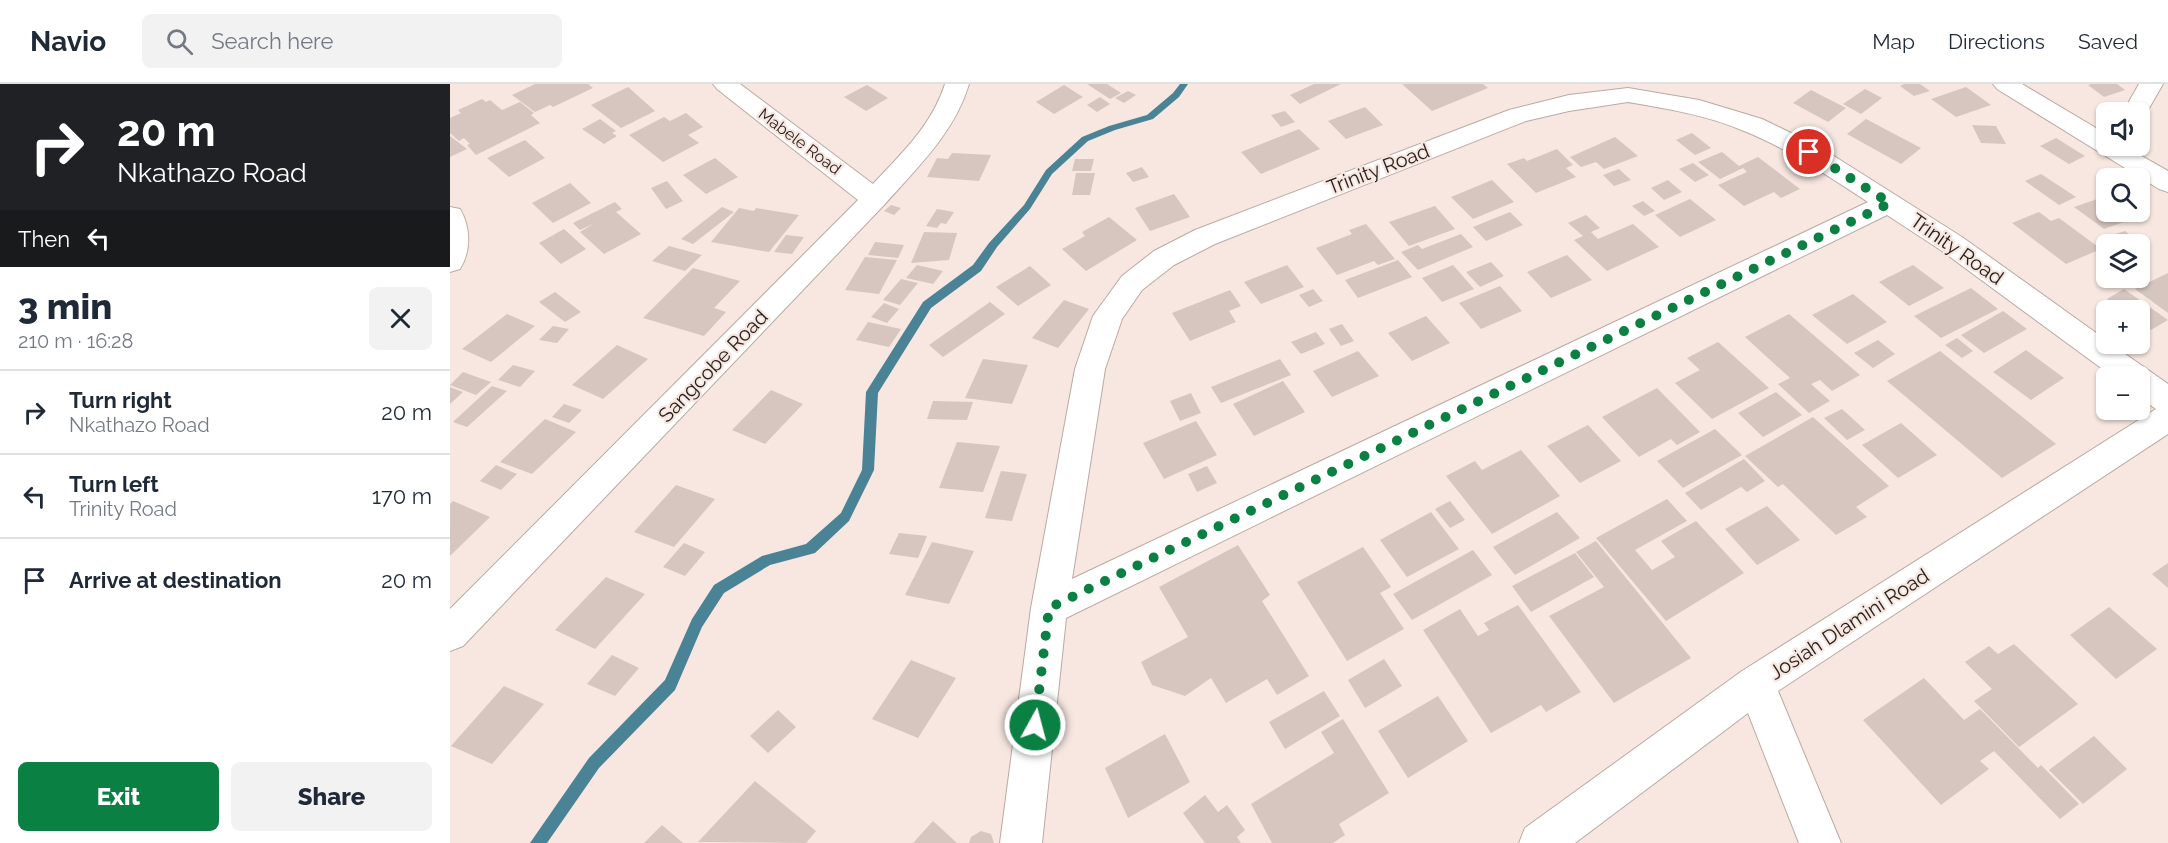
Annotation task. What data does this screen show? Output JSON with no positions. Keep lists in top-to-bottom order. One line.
{"streets":{"street":["Mabele Road","Trinity Road","Sangcobe Road","Josiah Dlamini Road"]},"crossings":[["Mabele Road","Sangcobe Road"]],"page":{"header":"Navio","search":"Search here","nav":["Map","Directions","Saved"],"turn":["20 m","Nkathazo Road"],"map_buttons":["+","−"],"then":"Then","heading":["3 min","210 m · 16:28"],"list":[{"name":"Turn right","note":"Nkathazo Road","value":"20 m"},{"name":"Turn left","note":"Trinity Road","value":"170 m"},{"name":"Arrive at destination","value":"20 m"}],"buttons":["Exit","Share"]}}
